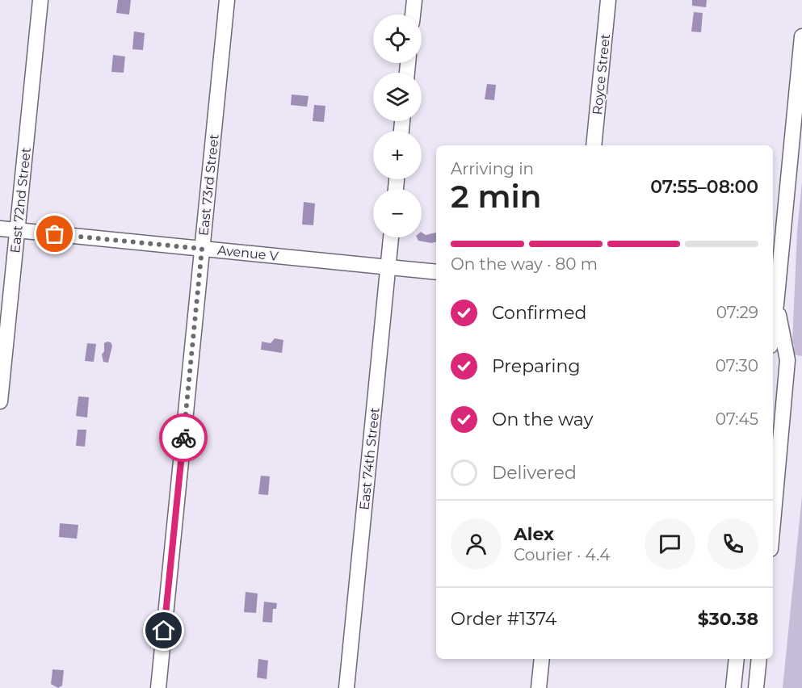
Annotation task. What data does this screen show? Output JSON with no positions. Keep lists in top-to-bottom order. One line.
{"streets":{"street":["Royce Street","East 73rd Street","East 72nd Street","Avenue V","East 74th Street"]},"crossings":[["East 73rd Street","Avenue V"],["East 72nd Street","Avenue V"],["Avenue V","East 74th Street"]],"page":{"map_buttons":["+","−"],"heading":["2 min","Arriving in","07:55–08:00"],"panel":["Alex","Courier · 4.4","Order #1374","$30.38"],"bar":"On the way · 80 m","list":[["Confirmed","07:29"],["Preparing","07:30"],["On the way","07:45"],"Delivered"]}}
